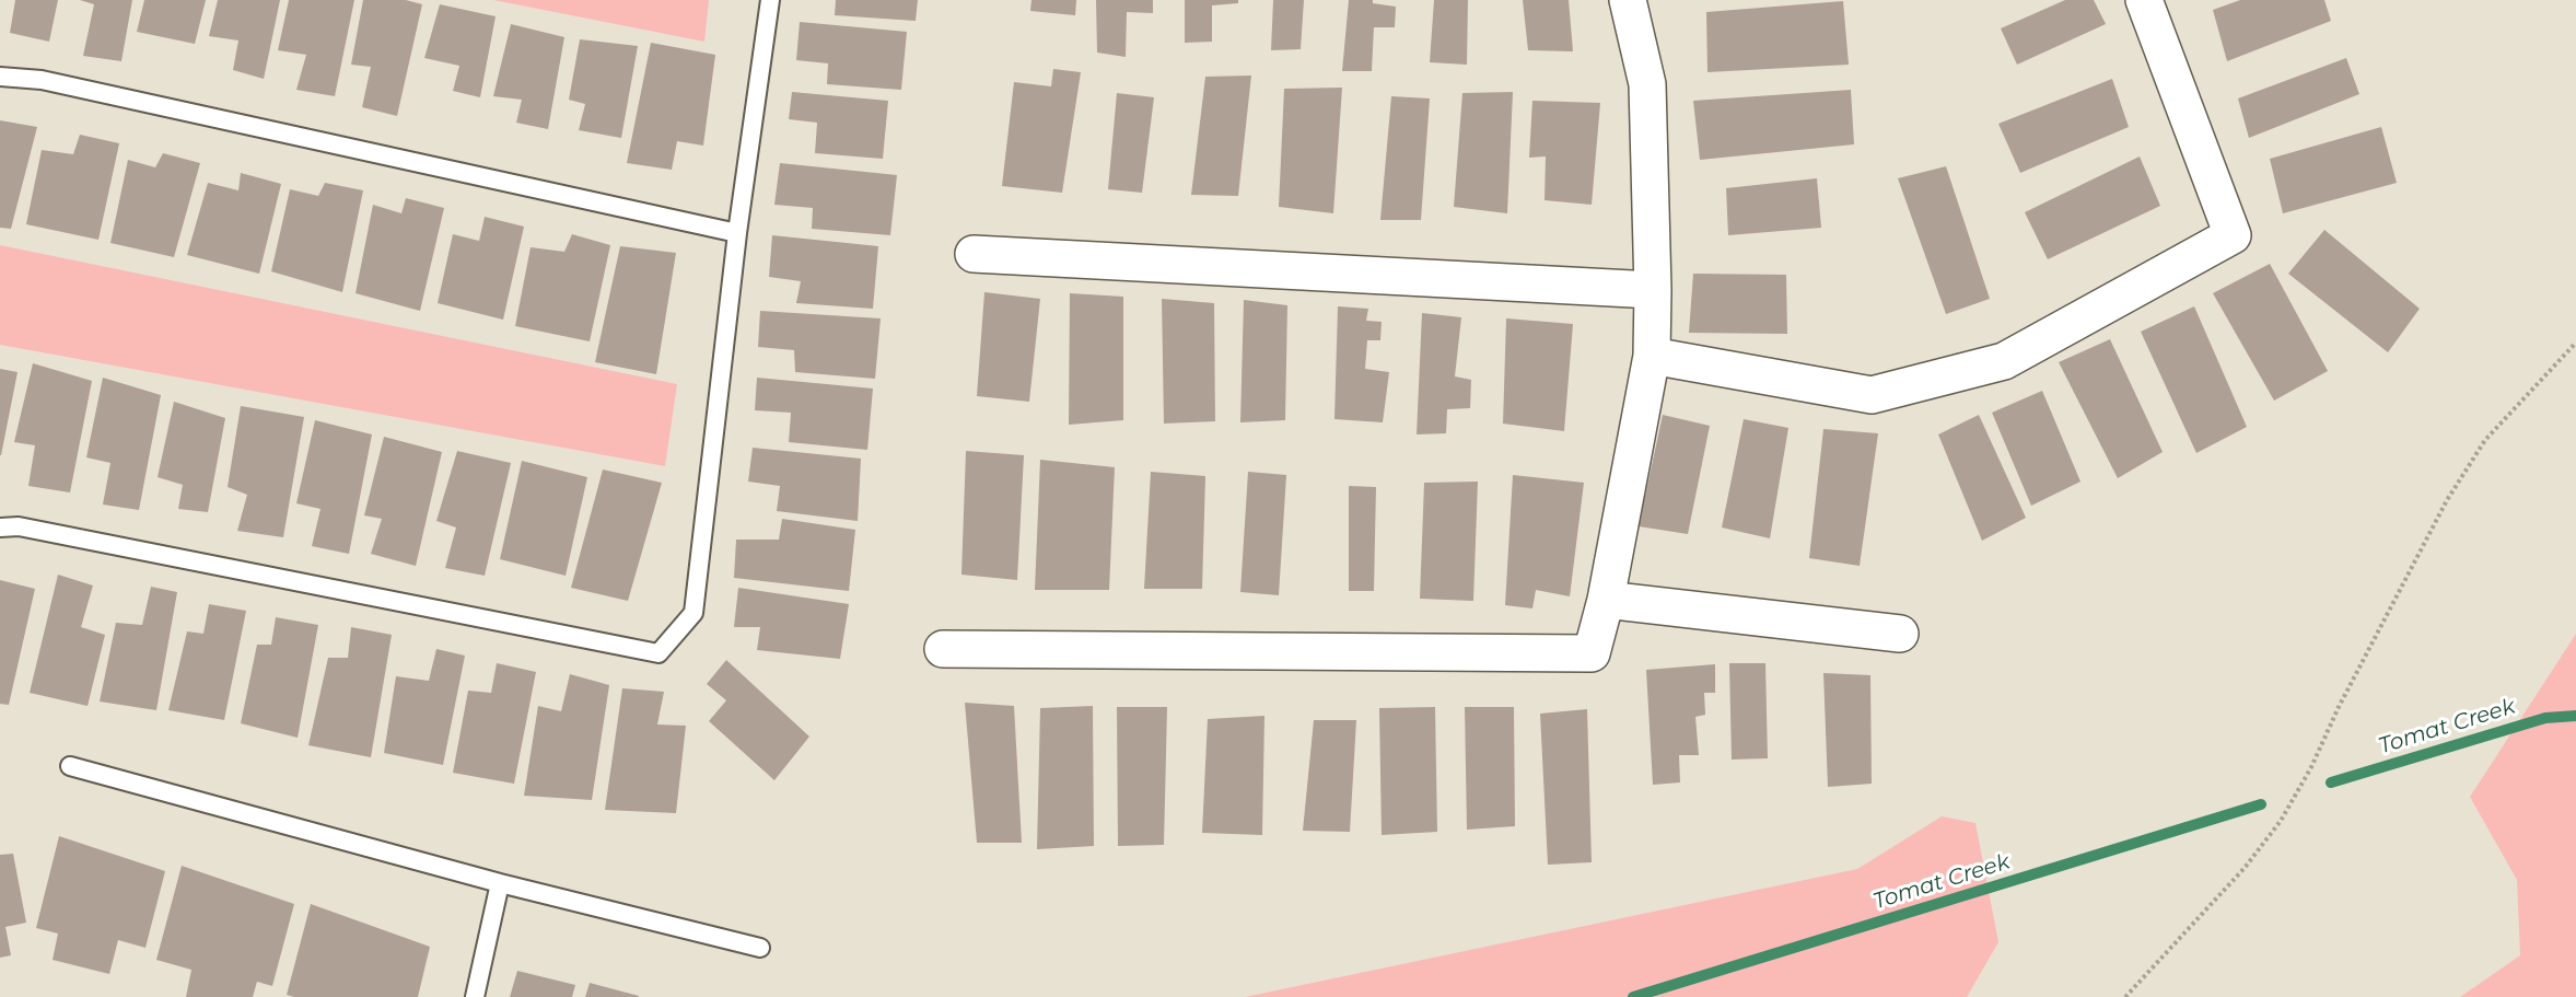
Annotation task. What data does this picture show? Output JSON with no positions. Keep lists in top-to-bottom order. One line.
{"water":["Tomat Creek"]}
